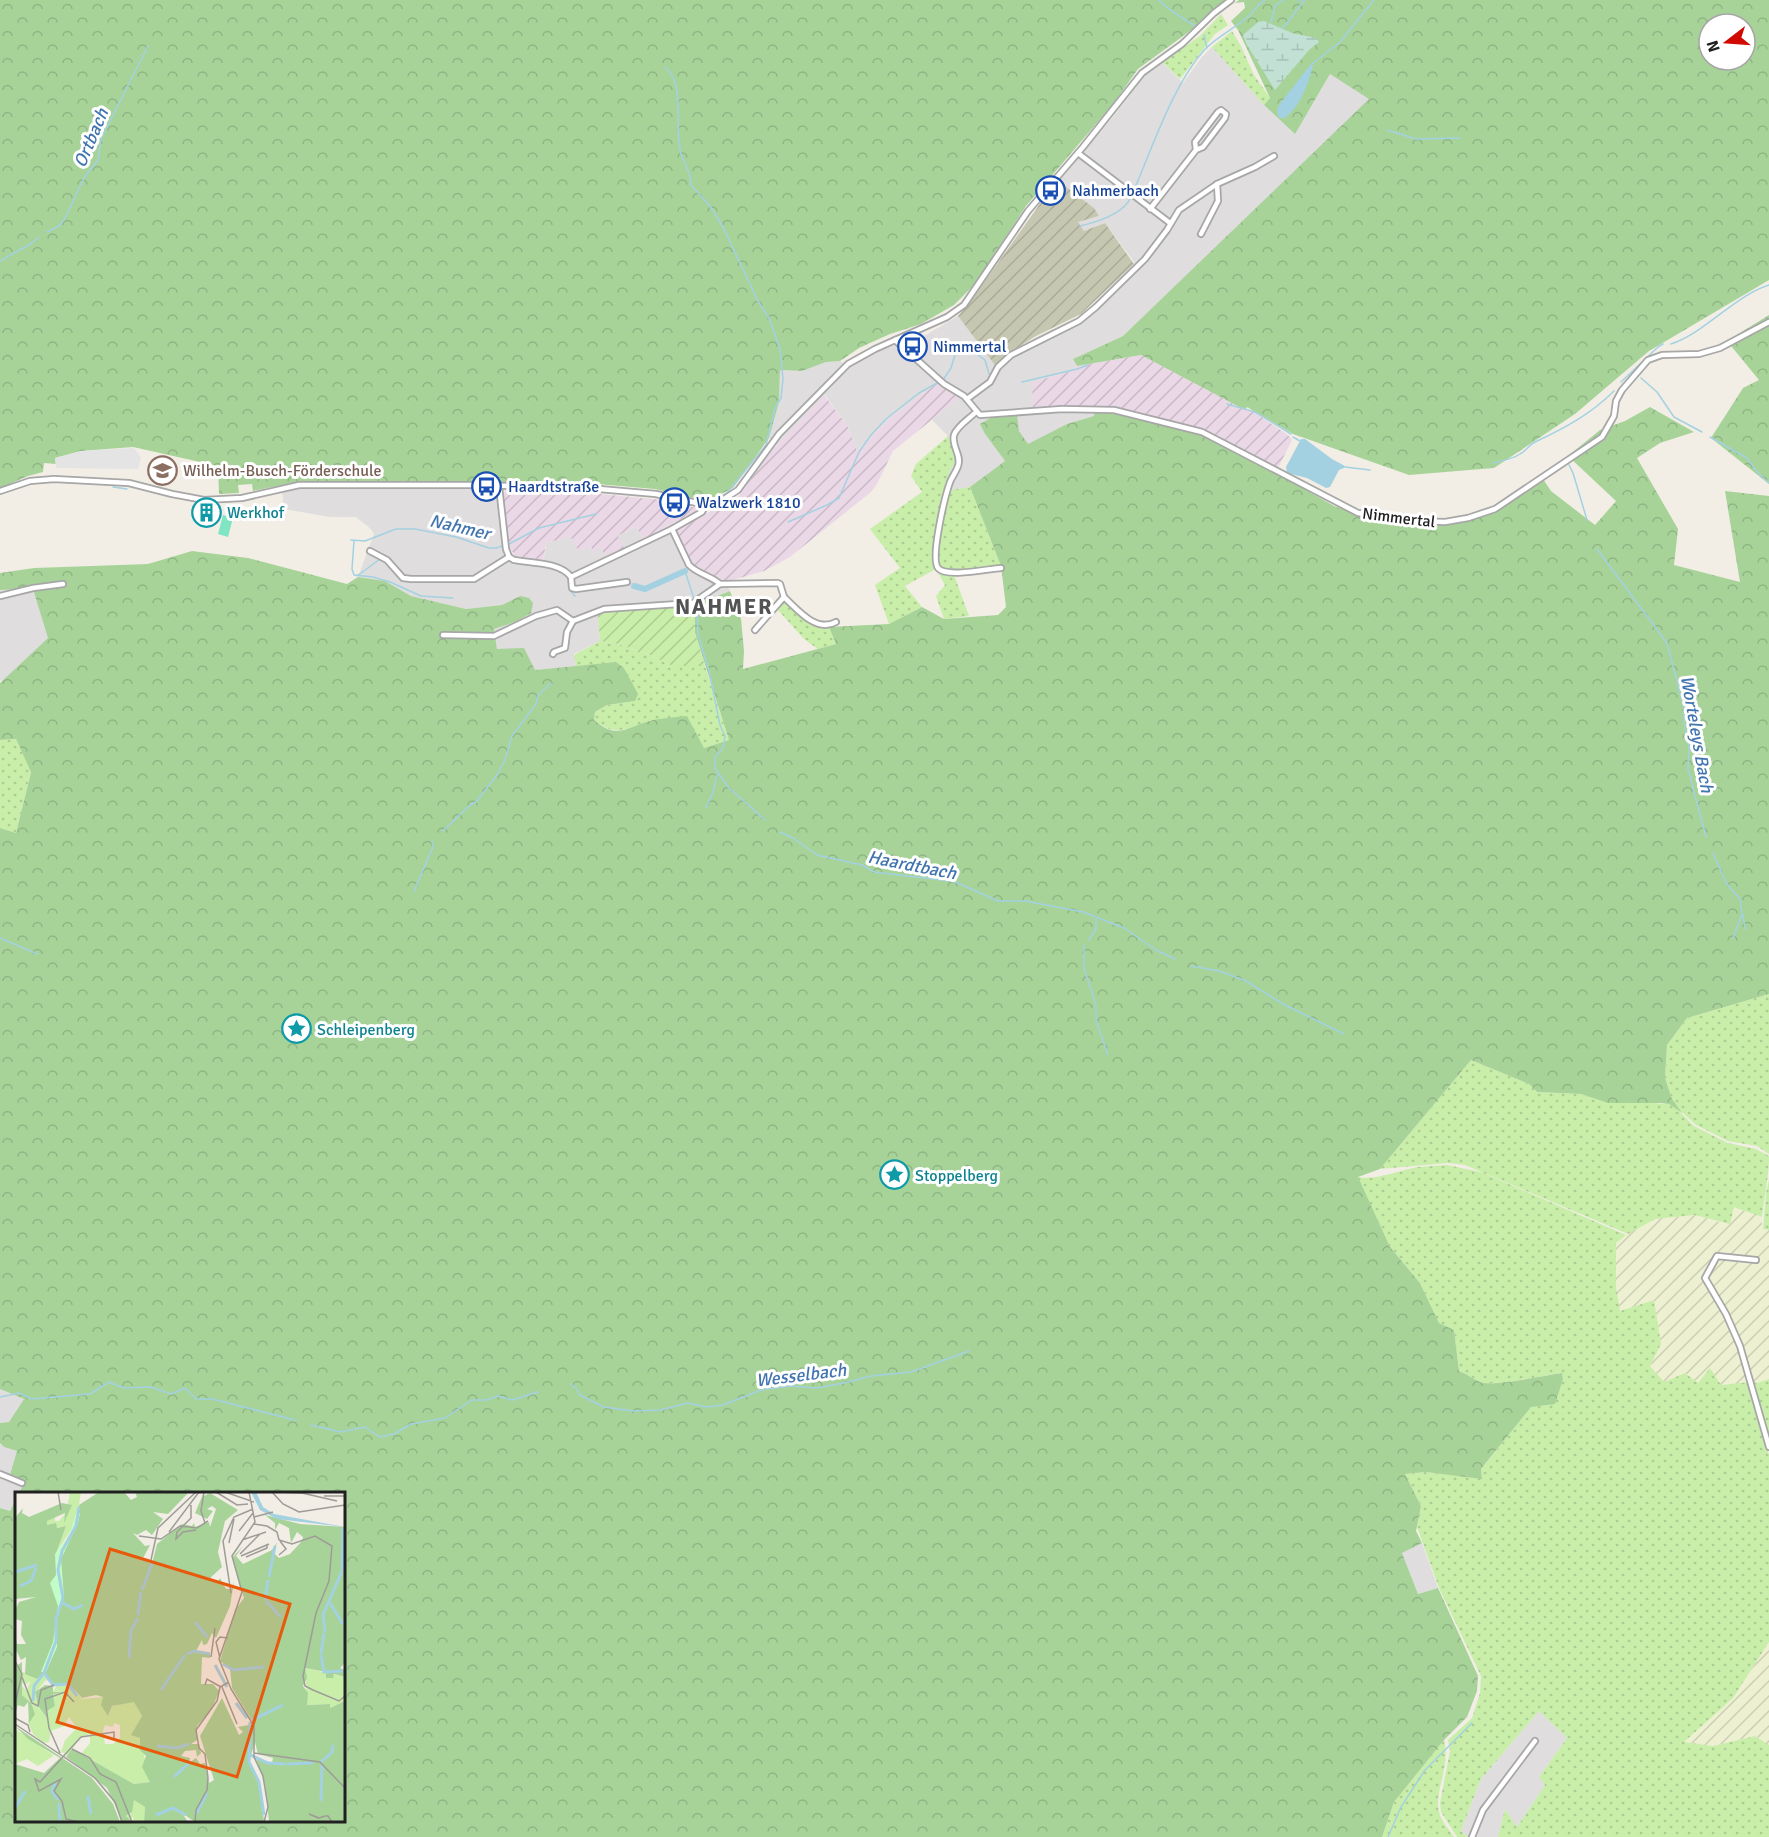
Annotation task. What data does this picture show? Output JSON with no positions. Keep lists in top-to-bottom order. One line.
{"streets":{"street":["Nimmertal"]},"districts":["NAHMER"],"water":["Ortbach","Nahmer","Worteleys Bach","Haardtbach","Wesselbach"],"places":{"bus stop":["Nahmerbach","Nimmertal","Haardtstraße","Walzwerk 1810"],"school or university":["Wilhelm-Busch-Förderschule"],"building":["Werkhof"],"place":["Schleipenberg","Stoppelberg"]},"north":"left"}
